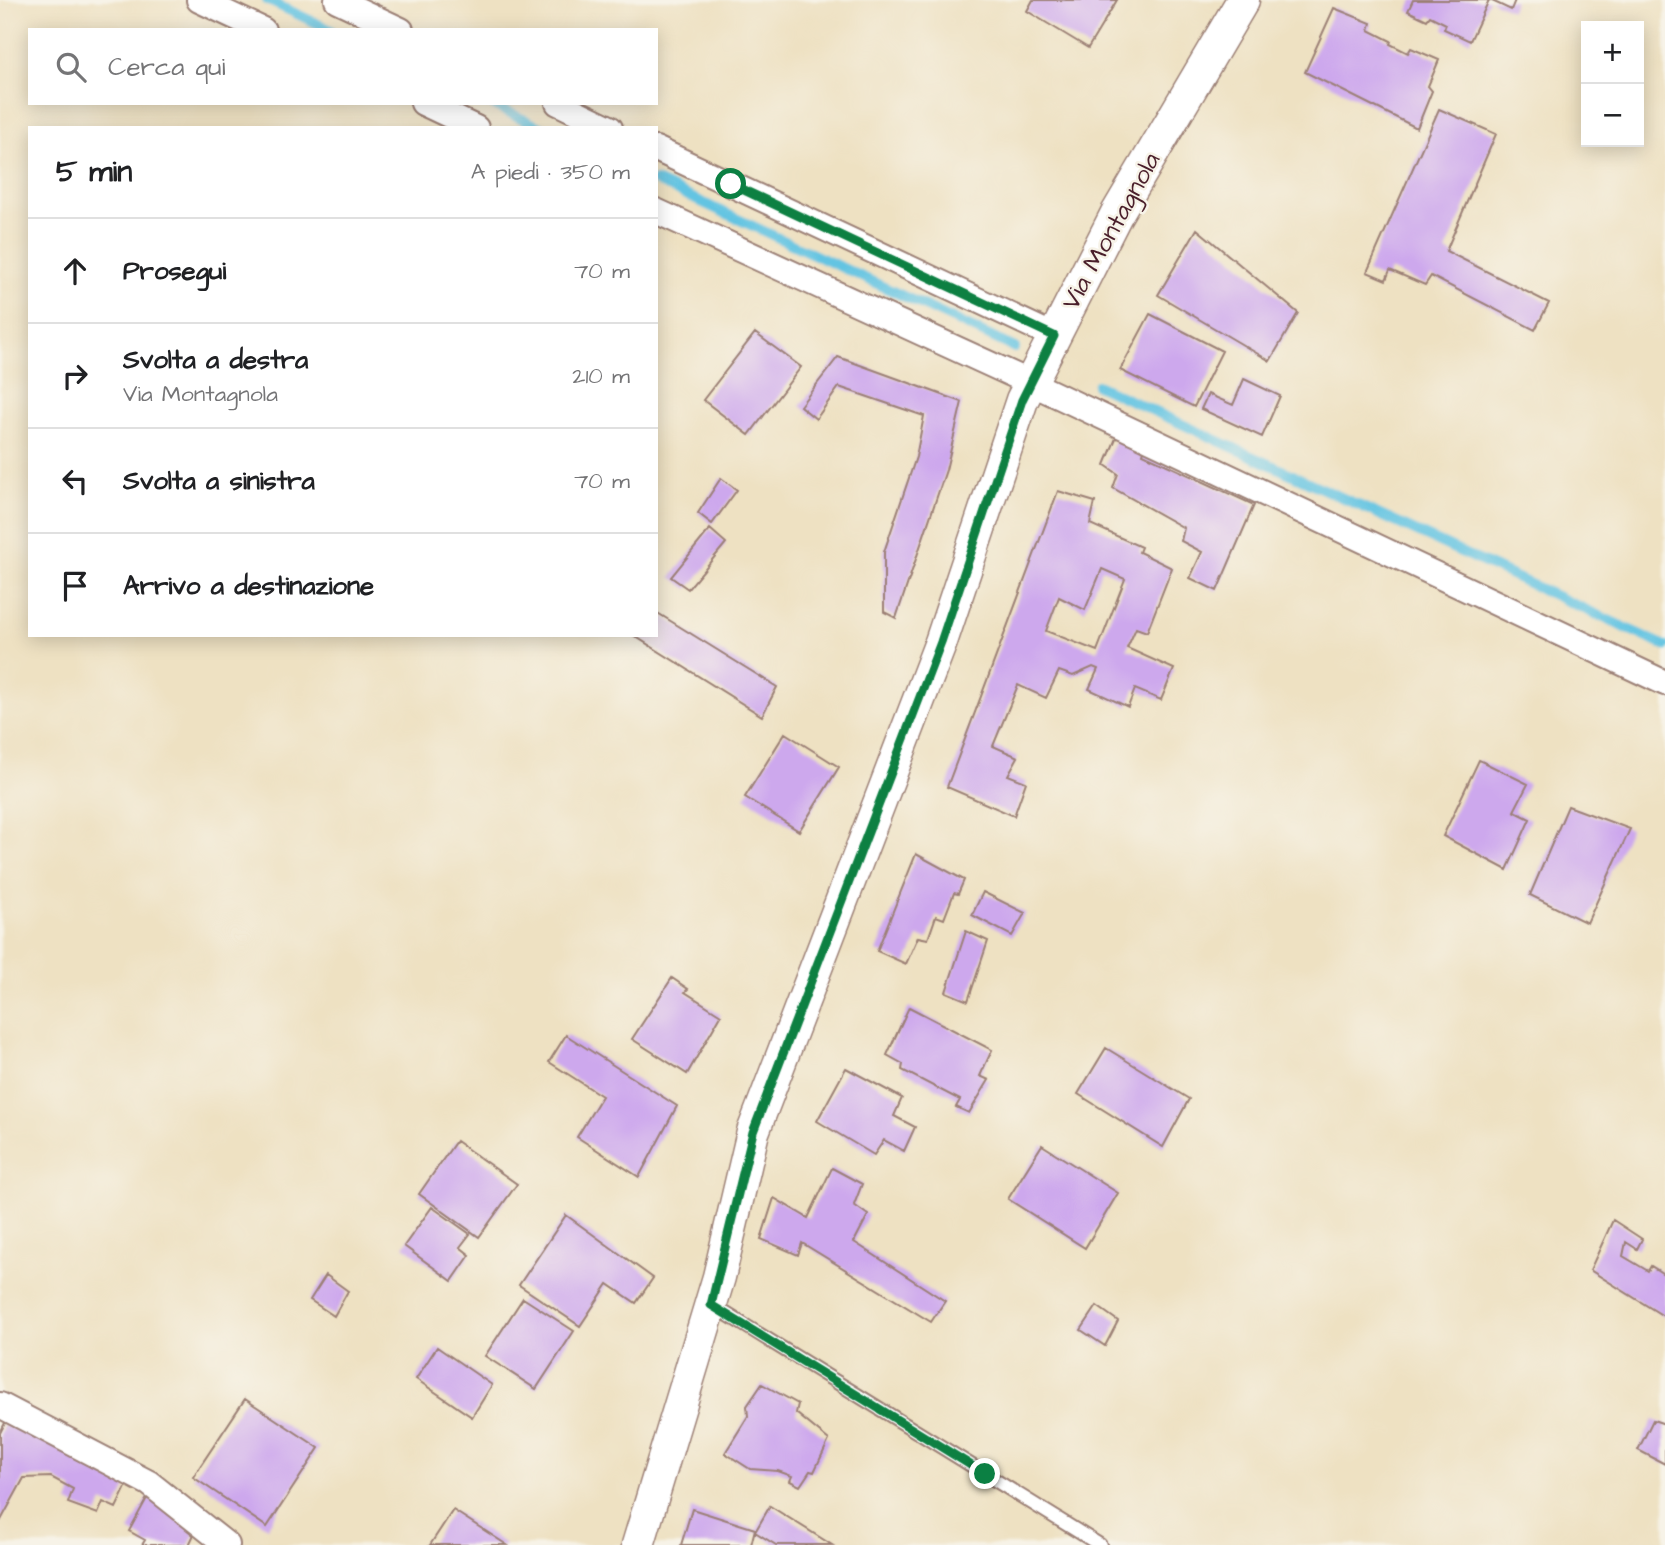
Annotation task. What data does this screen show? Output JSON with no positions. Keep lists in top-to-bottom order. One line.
{"streets":{"street":["Via Montagnola"]},"page":{"map_buttons":["+","−"],"search":"Cerca qui","heading":["5 min","A piedi · 350 m"],"list":[["Prosegui","70 m"],["Svolta a destra","Via Montagnola","210 m"],["Svolta a sinistra","70 m"],"Arrivo a destinazione"]}}
